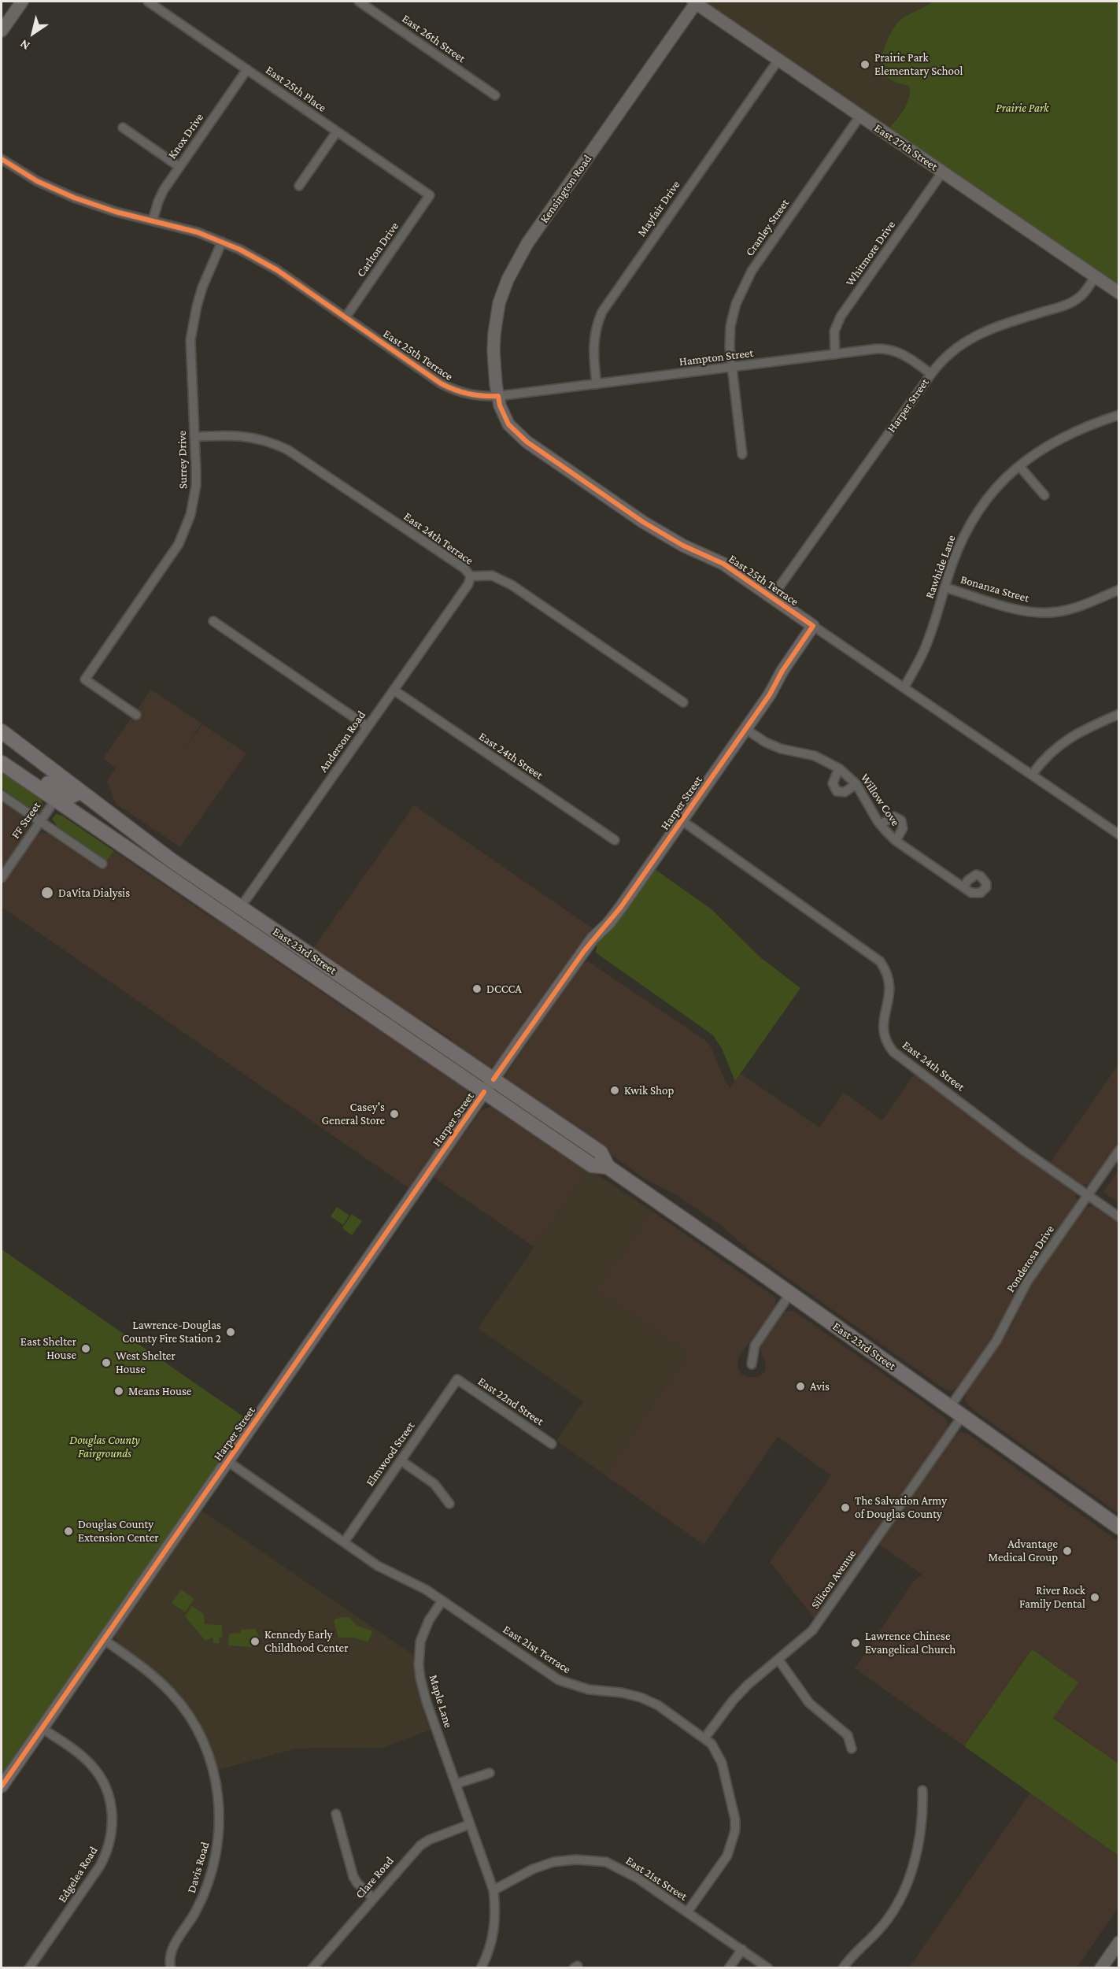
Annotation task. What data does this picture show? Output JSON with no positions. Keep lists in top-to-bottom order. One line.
{"streets":{"main road":["East 23rd Street"],"street":["East 26th Street","East 25th Place","Knox Drive","East 27th Street","Kensington Road","Mayfair Drive","Cranley Street","Carlton Drive","Whitmore Drive","East 25th Terrace","Hampton Street","Harper Street","Surrey Drive","East 24th Terrace","Rawhide Lane","Bonanza Street","Anderson Road","East 24th Street","Willow Cove","FF Street","Ponderosa Drive","East 22nd Street","Elmwood Street","Silicon Avenue","East 21st Terrace","Maple Lane","Davis Road","Edgelea Road","Clare Road","East 21st Street"]},"crossings":[["East 25th Place","Knox Drive"],["East 25th Place","Carlton Drive"],["Knox Drive","East 25th Terrace"],["East 27th Street","Kensington Road"],["East 27th Street","Mayfair Drive"],["East 27th Street","Cranley Street"],["East 27th Street","Whitmore Drive"],["East 27th Street","Harper Street"],["Kensington Road","East 25th Terrace"],["Kensington Road","Hampton Street"],["Mayfair Drive","Hampton Street"],["Cranley Street","Hampton Street"],["Carlton Drive","East 25th Terrace"],["Whitmore Drive","Hampton Street"],["East 25th Terrace","Hampton Street"],["East 25th Terrace","Harper Street"],["East 25th Terrace","Surrey Drive"],["East 25th Terrace","Rawhide Lane"],["Hampton Street","Harper Street"],["Harper Street","East 24th Street"],["Harper Street","Willow Cove"],["Harper Street","East 23rd Street"],["Harper Street","East 21st Terrace"],["Harper Street","Davis Road"],["Harper Street","Edgelea Road"],["Surrey Drive","East 24th Terrace"],["East 24th Terrace","Anderson Road"],["Rawhide Lane","Bonanza Street"],["Anderson Road","East 24th Street"],["Anderson Road","East 23rd Street"],["East 24th Street","Ponderosa Drive"],["FF Street","East 23rd Street"],["East 23rd Street","Ponderosa Drive"],["East 23rd Street","Silicon Avenue"],["East 22nd Street","Elmwood Street"],["Elmwood Street","East 21st Terrace"],["Silicon Avenue","East 21st Terrace"],["East 21st Terrace","Maple Lane"],["East 21st Terrace","East 21st Street"],["Maple Lane","Clare Road"],["Maple Lane","East 21st Street"]],"parks":["Prairie Park","Douglas County Fairgrounds"],"places":["Prairie Park Elementary School","DaVita Dialysis","DCCCA","Kwik Shop","Casey's General Store","Lawrence-Douglas County Fire Station 2","East Shelter House","West Shelter House","Avis","Means House","The Salvation Army of Douglas County","Douglas County Extension Center","Advantage Medical Group","River Rock Family Dental","Kennedy Early Childhood Center","Lawrence Chinese Evangelical Church"],"north":"bottom left"}
